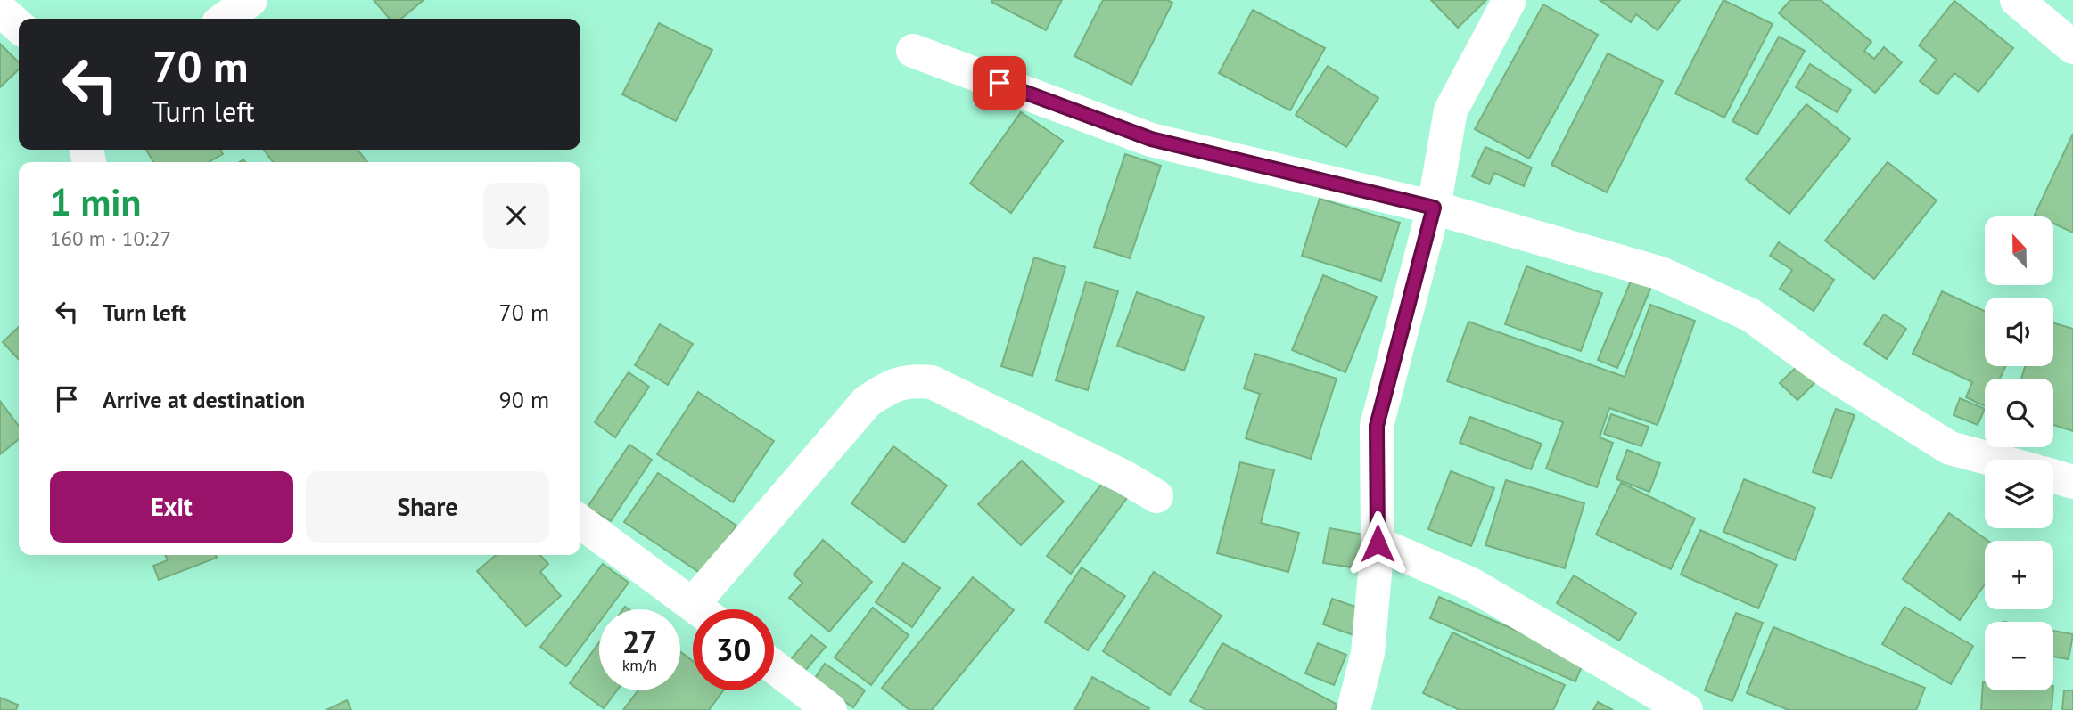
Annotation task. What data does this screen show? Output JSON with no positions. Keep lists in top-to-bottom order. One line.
{"north":"top","page":{"turn":["70 m","Turn left"],"heading":["1 min","160 m · 10:27"],"map_buttons":["+","−"],"list":[{"name":"Turn left","value":"70 m"},{"name":"Arrive at destination","value":"90 m"}],"buttons":["Exit","Share"],"speed":"27 km/h","limit":"30"}}
